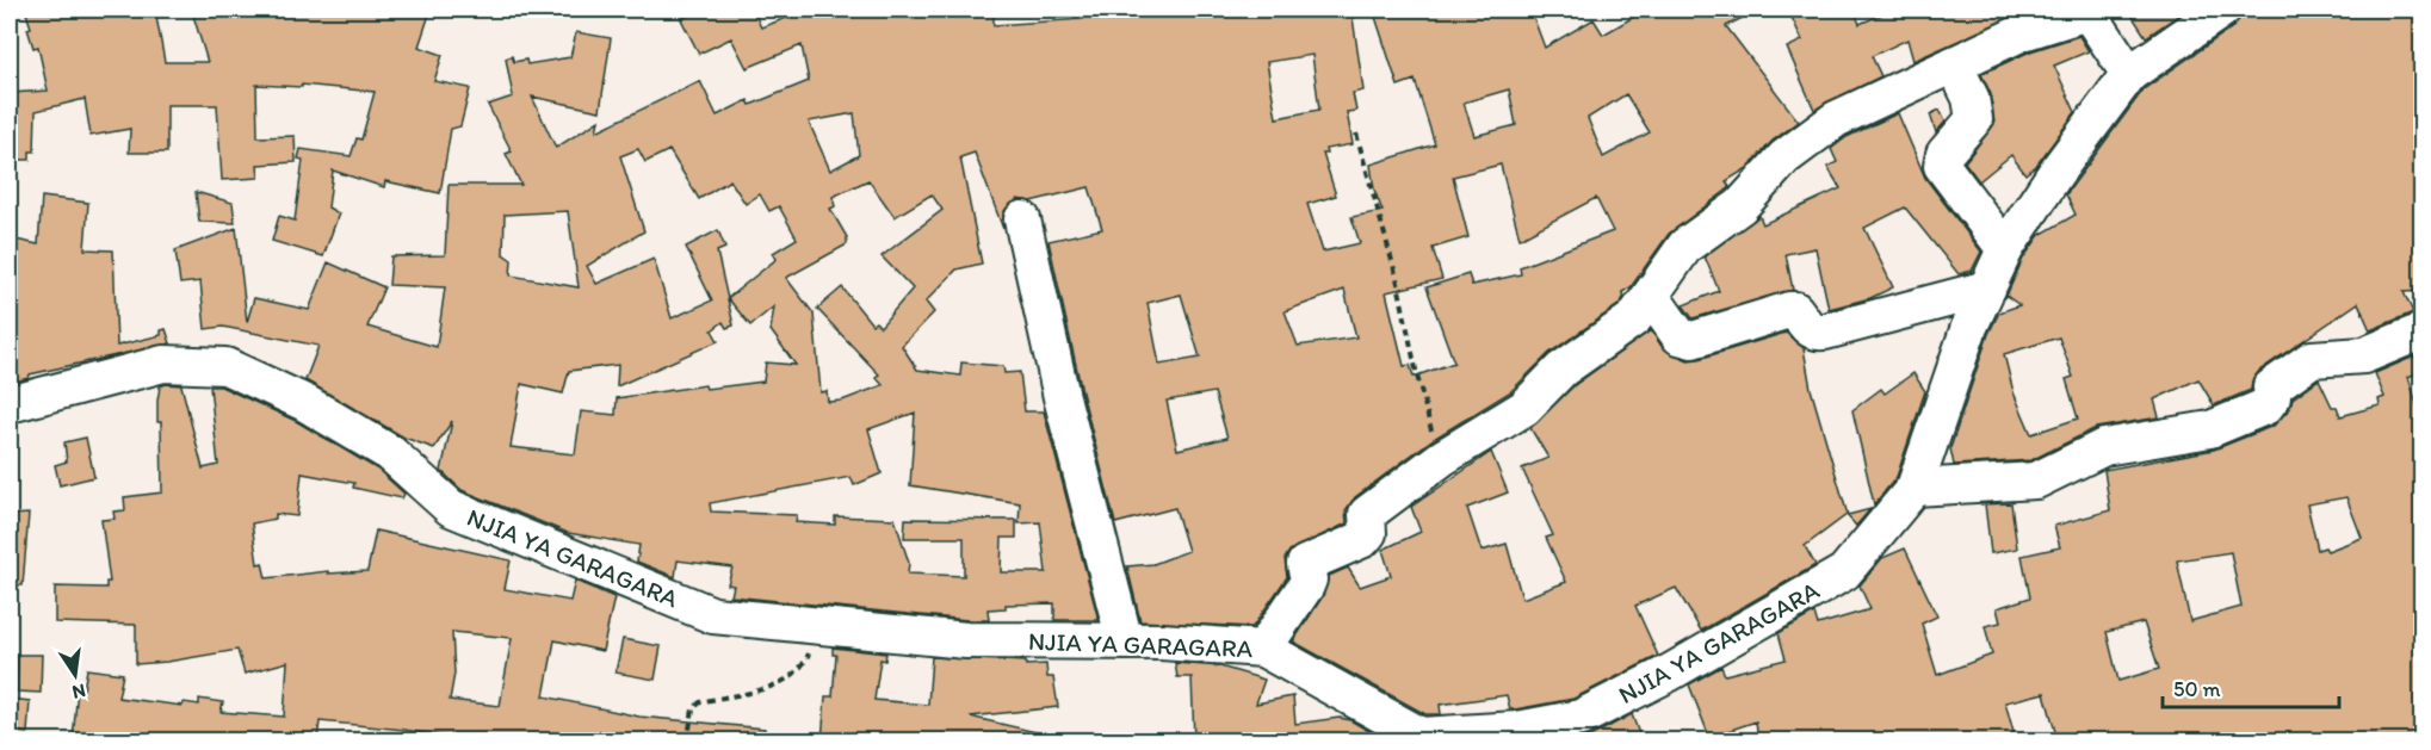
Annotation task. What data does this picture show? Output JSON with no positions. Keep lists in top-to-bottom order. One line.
{"streets":{"street":["NJIA YA GARAGARA"]},"scale_bar":"50 m","north":"bottom"}
